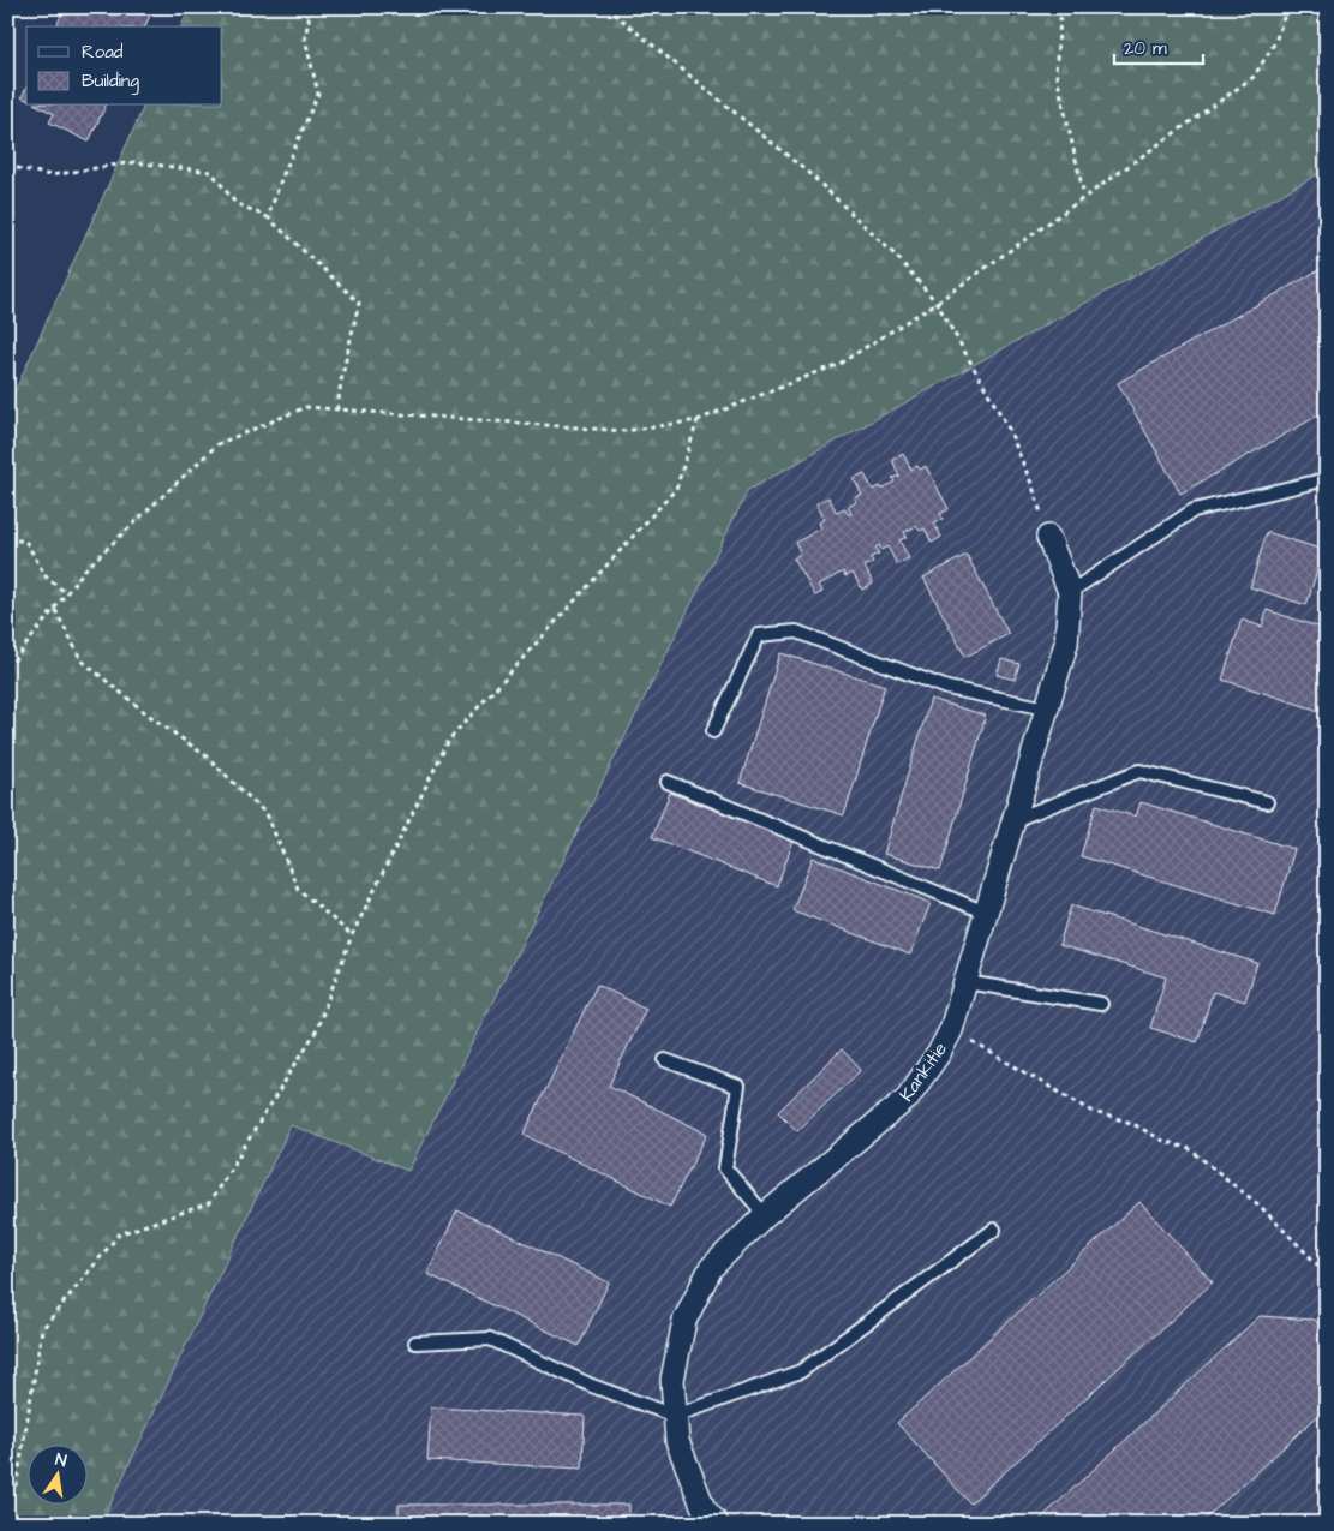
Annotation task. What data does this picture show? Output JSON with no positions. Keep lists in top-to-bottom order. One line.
{"streets":{"street":["Kankitie"]},"legend":["Road","Building"],"scale_bar":"20 m","north":"top"}
